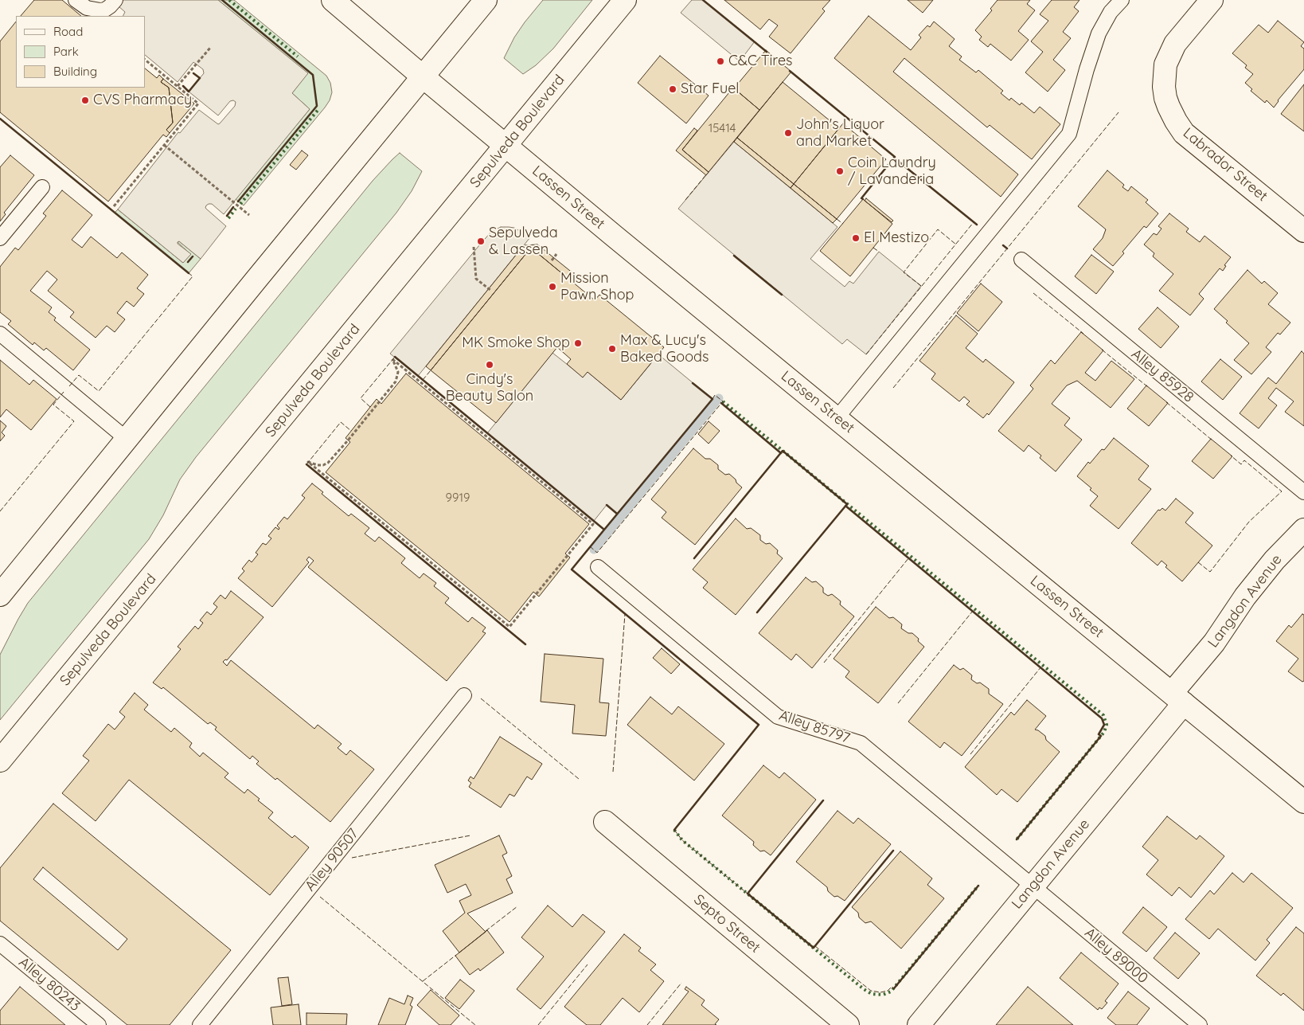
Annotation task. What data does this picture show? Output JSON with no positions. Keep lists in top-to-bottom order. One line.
{"streets":{"main road":["Sepulveda Boulevard","Labrador Street","Lassen Street","Langdon Avenue","Septo Street"],"lane":["Alley 85928","Alley 85797","Alley 90507","Alley 89000","Alley 80243"]},"crossings":[["Sepulveda Boulevard","Lassen Street"],["Lassen Street","Langdon Avenue"],["Langdon Avenue","Alley 85797"],["Langdon Avenue","Alley 89000"],["Alley 85797","Alley 89000"]],"places":["C&C Tires","Star Fuel","CVS Pharmacy","John's Liquor and Market","Coin Laundry / Lavanderia","El Mestizo","Sepulveda & Lassen","Mission Pawn Shop","MK Smoke Shop","Max & Lucy's Baked Goods","Cindy's Beauty Salon"],"house_numbers":["15414","9919"],"legend":["Road","Park","Building"]}
